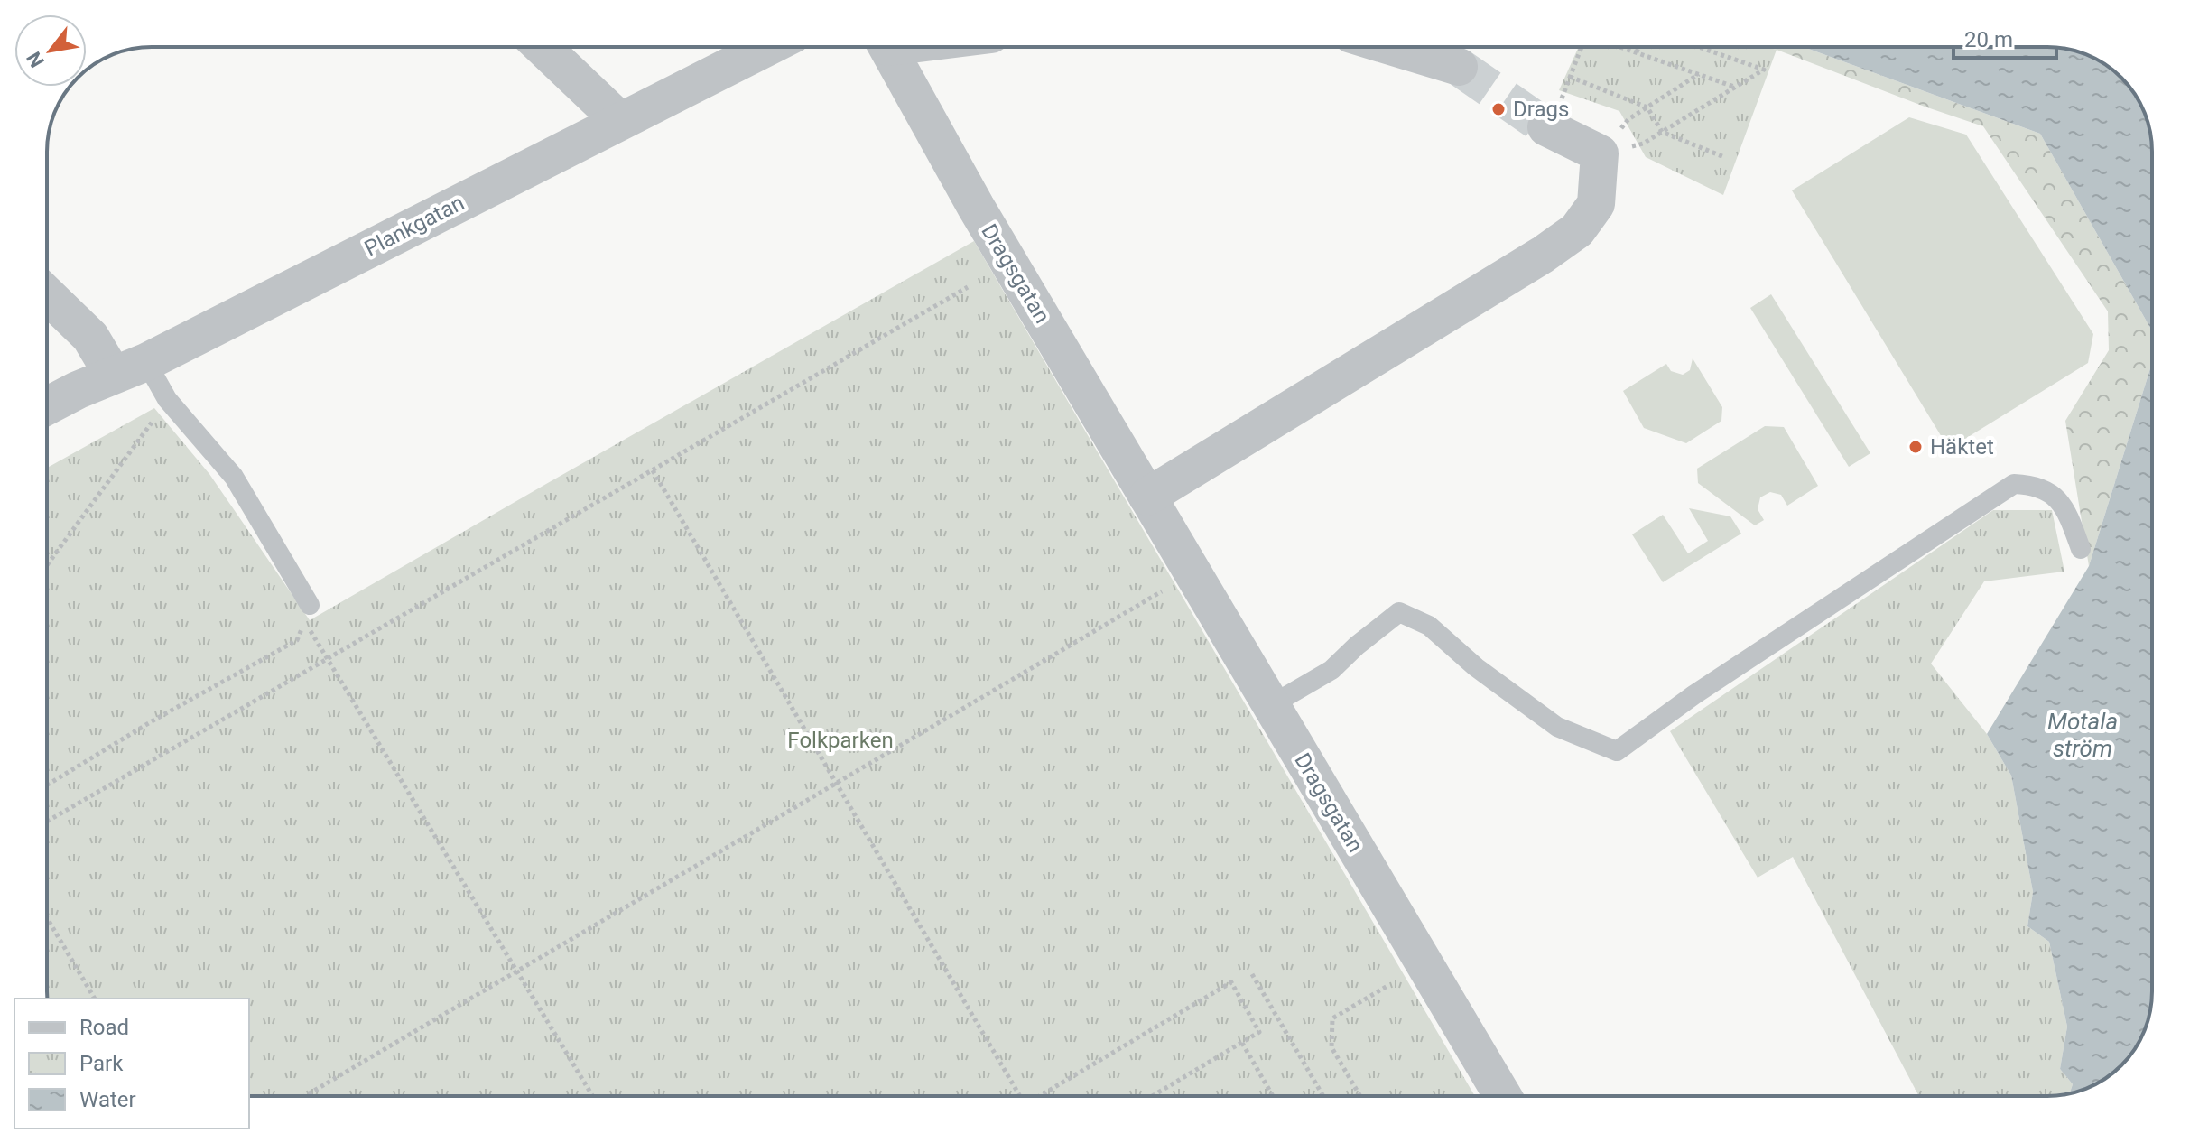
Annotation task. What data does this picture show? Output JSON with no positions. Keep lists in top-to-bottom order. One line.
{"streets":{"street":["Plankgatan","Dragsgatan"]},"water":["Motala ström"],"parks":["Folkparken"],"places":["Drags","Häktet"],"legend":["Road","Park","Water"],"scale_bar":"20 m","north":"bottom left"}
